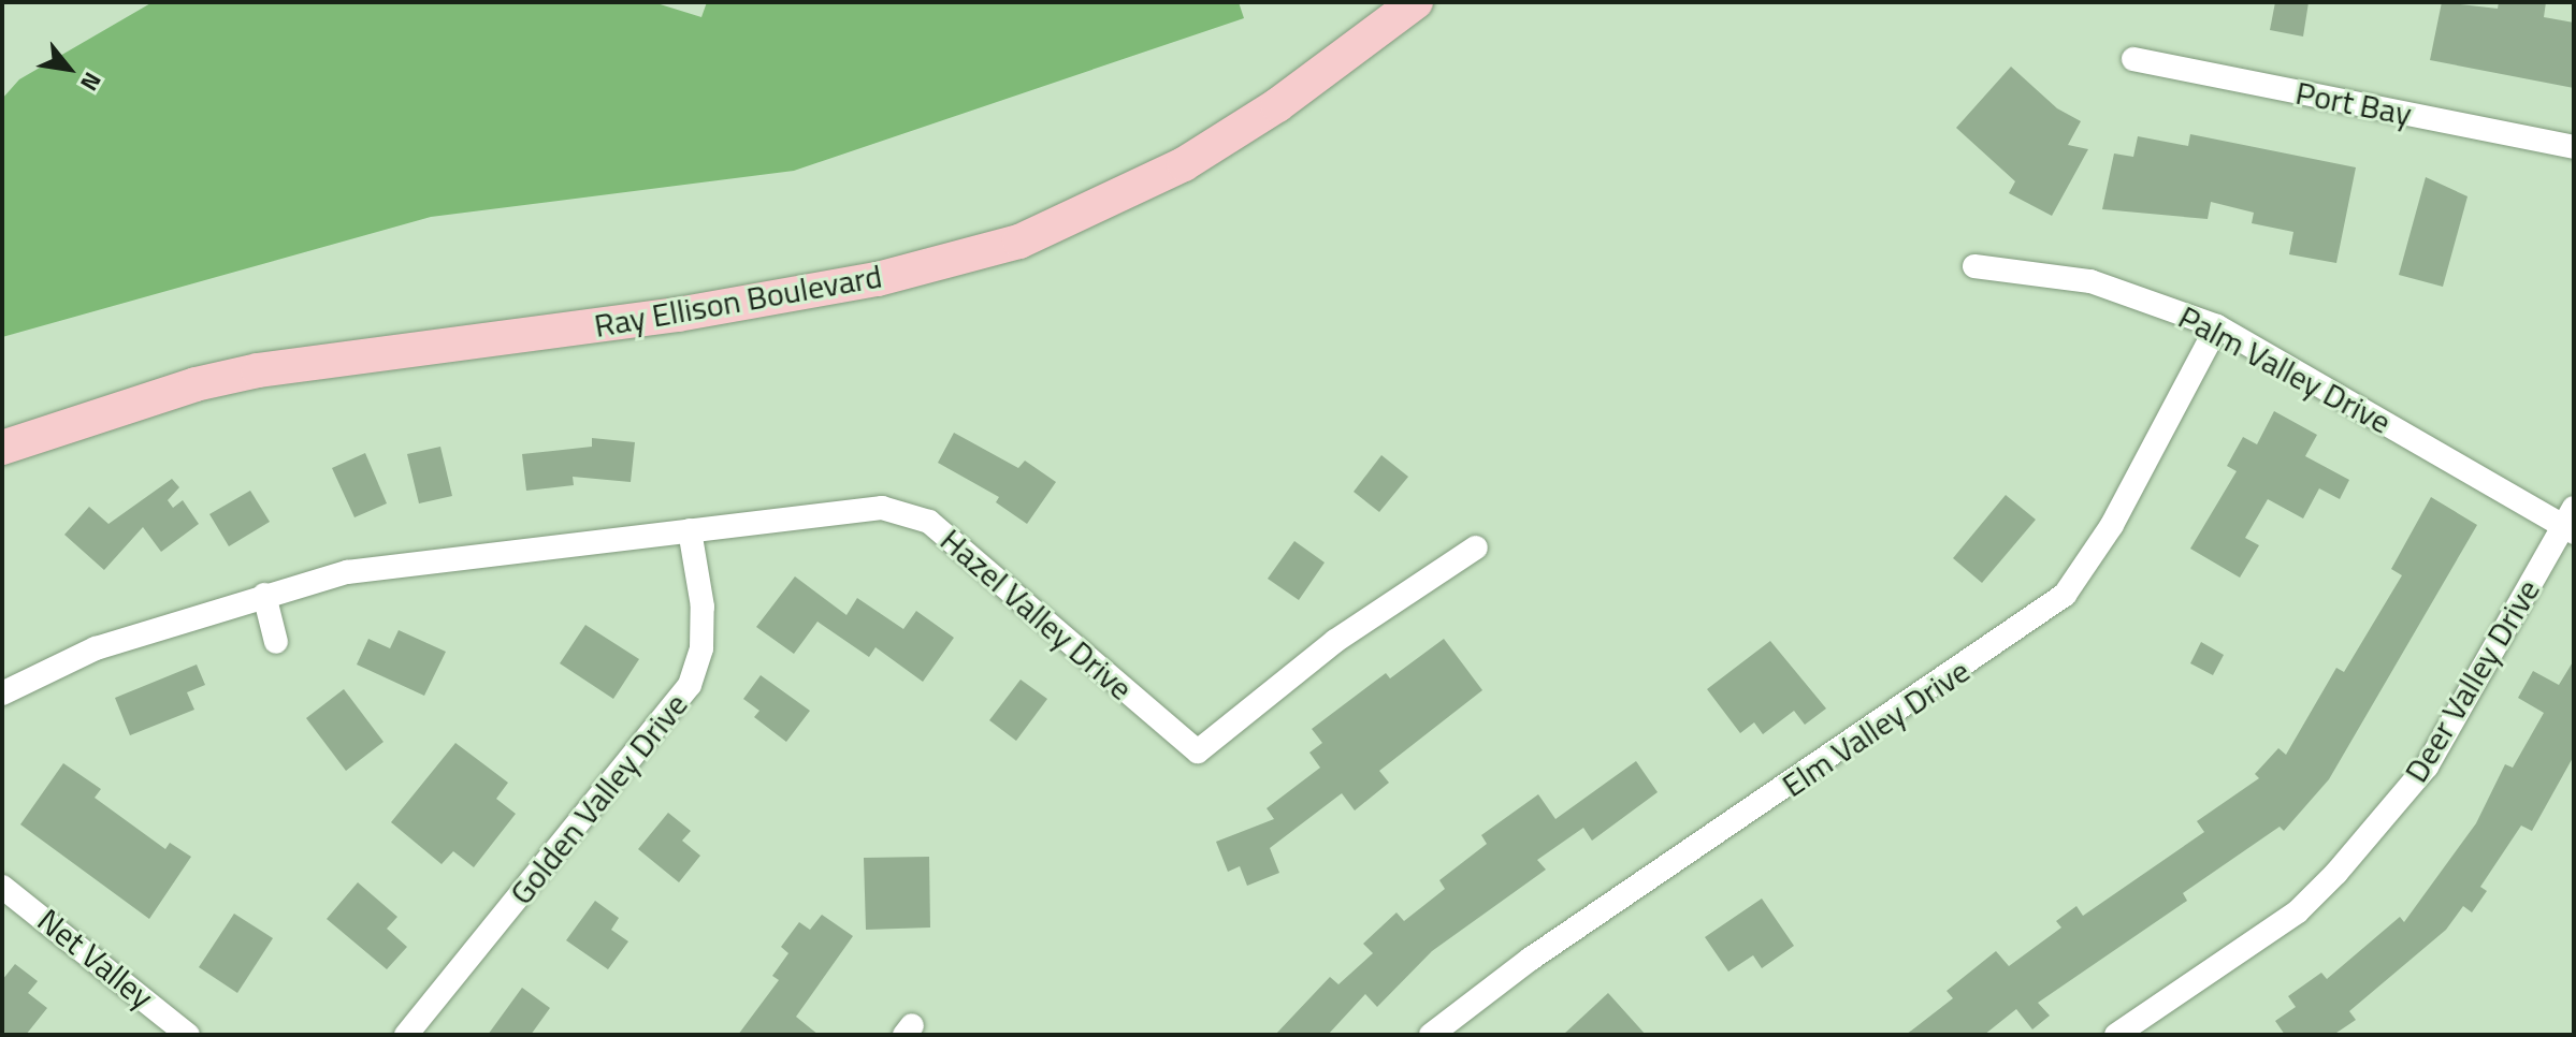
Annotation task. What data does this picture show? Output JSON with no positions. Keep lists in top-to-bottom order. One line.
{"streets":{"main road":["Ray Ellison Boulevard"],"street":["Port Bay","Palm Valley Drive","Hazel Valley Drive","Deer Valley Drive","Elm Valley Drive","Golden Valley Drive","Net Valley"]},"crossings":[["Palm Valley Drive","Deer Valley Drive"],["Palm Valley Drive","Elm Valley Drive"],["Hazel Valley Drive","Golden Valley Drive"]],"north":"bottom right"}
